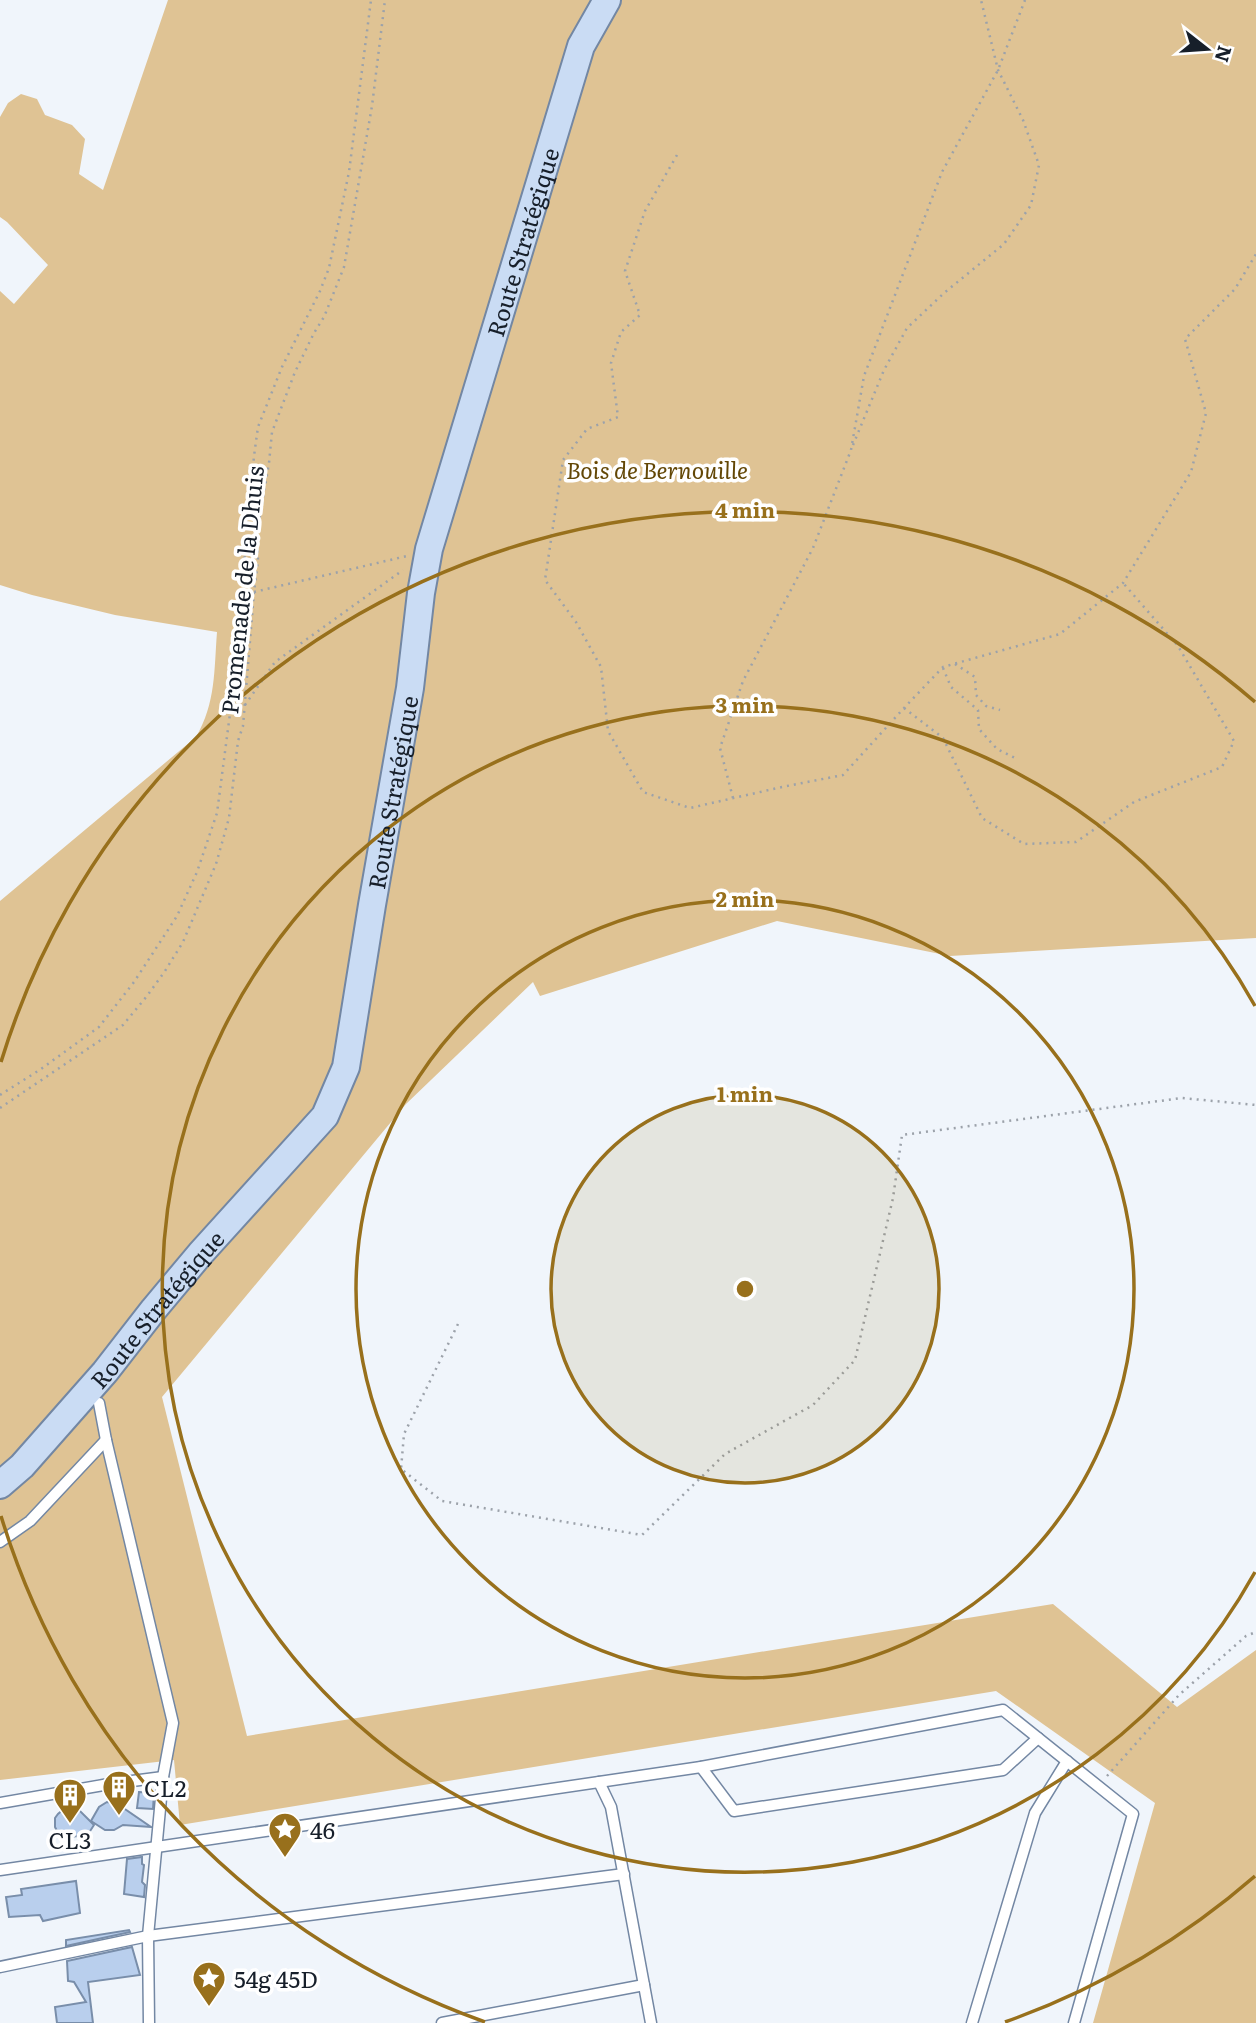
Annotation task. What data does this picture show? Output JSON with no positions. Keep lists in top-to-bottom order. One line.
{"streets":{"street":["Route Stratégique"],"path":["Promenade de la Dhuis"]},"parks":["Bois de Bernouille"],"places":{"building":["CL2","CL3"],"place":["46","54g 45D"]},"north":"right","rings":["4 min","3 min","2 min","1 min"]}
